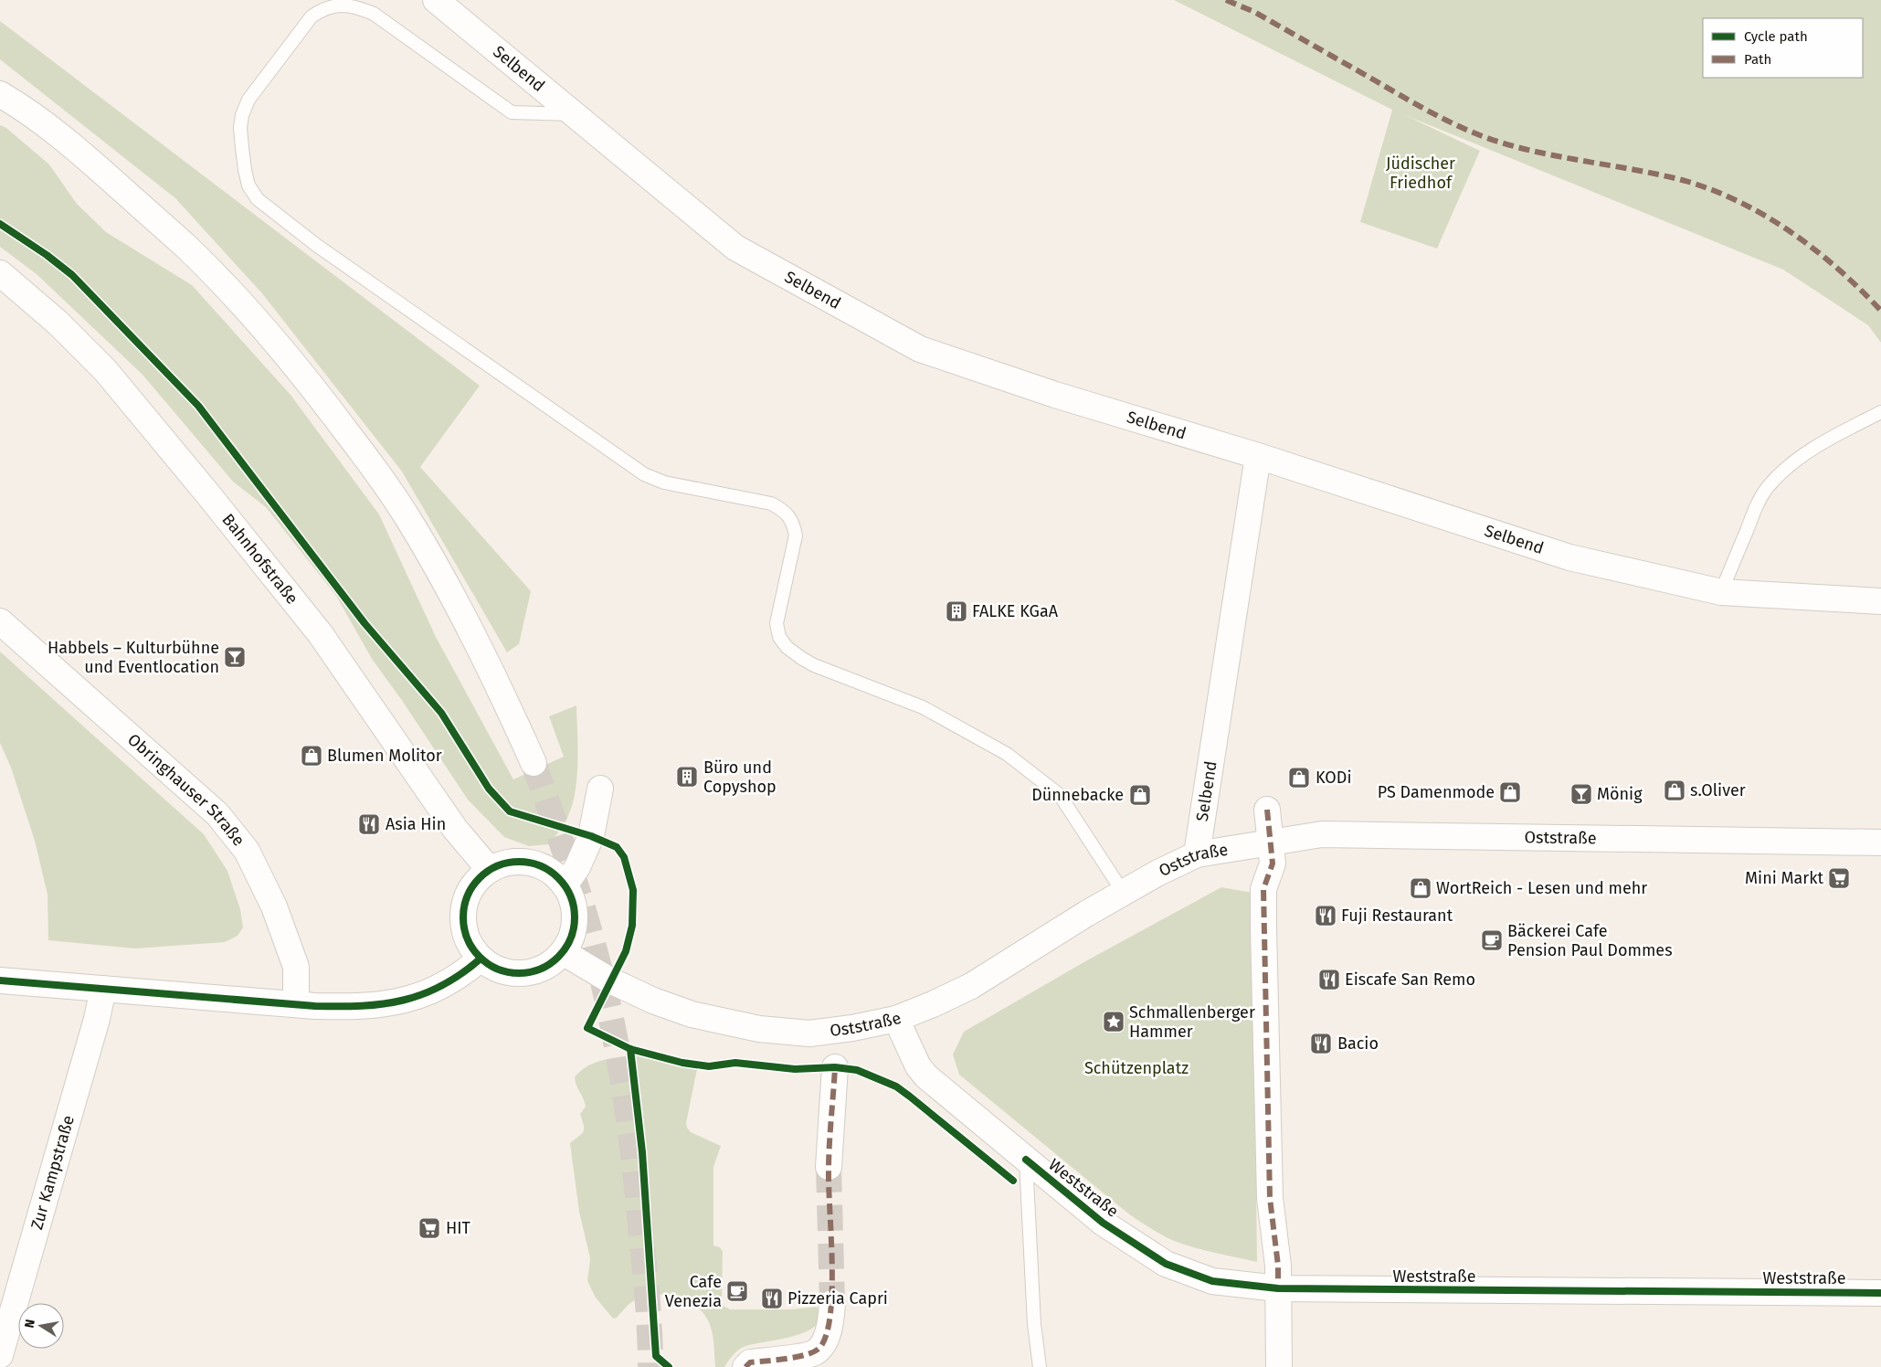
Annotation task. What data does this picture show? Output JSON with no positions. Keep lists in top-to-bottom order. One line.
{"streets":{"street":["Selbend","Bahnhofstraße","Obringhauser Straße","Oststraße","Zur Kampstraße","Weststraße"]},"crossings":[["Selbend","Oststraße"],["Bahnhofstraße","Oststraße"],["Oststraße","Weststraße"]],"parks":["Jüdischer Friedhof","Schützenplatz"],"places":{"building":["FALKE KGaA","Büro und Copyshop"],"bar":["Habbels – Kulturbühne und Eventlocation","Mönig"],"shop":["Blumen Molitor","KODi","s.Oliver","PS Damenmode","Dünnebacke","WortReich - Lesen und mehr"],"restaurant":["Asia Hin","Fuji Restaurant","Eiscafe San Remo","Bacio","Pizzeria Capri"],"supermarket":["Mini Markt","HIT"],"cafe":["Bäckerei Cafe Pension Paul Dommes","Cafe Venezia"],"place":["Schmallenberger Hammer"]},"legend":["Cycle path","Path"],"north":"left"}
